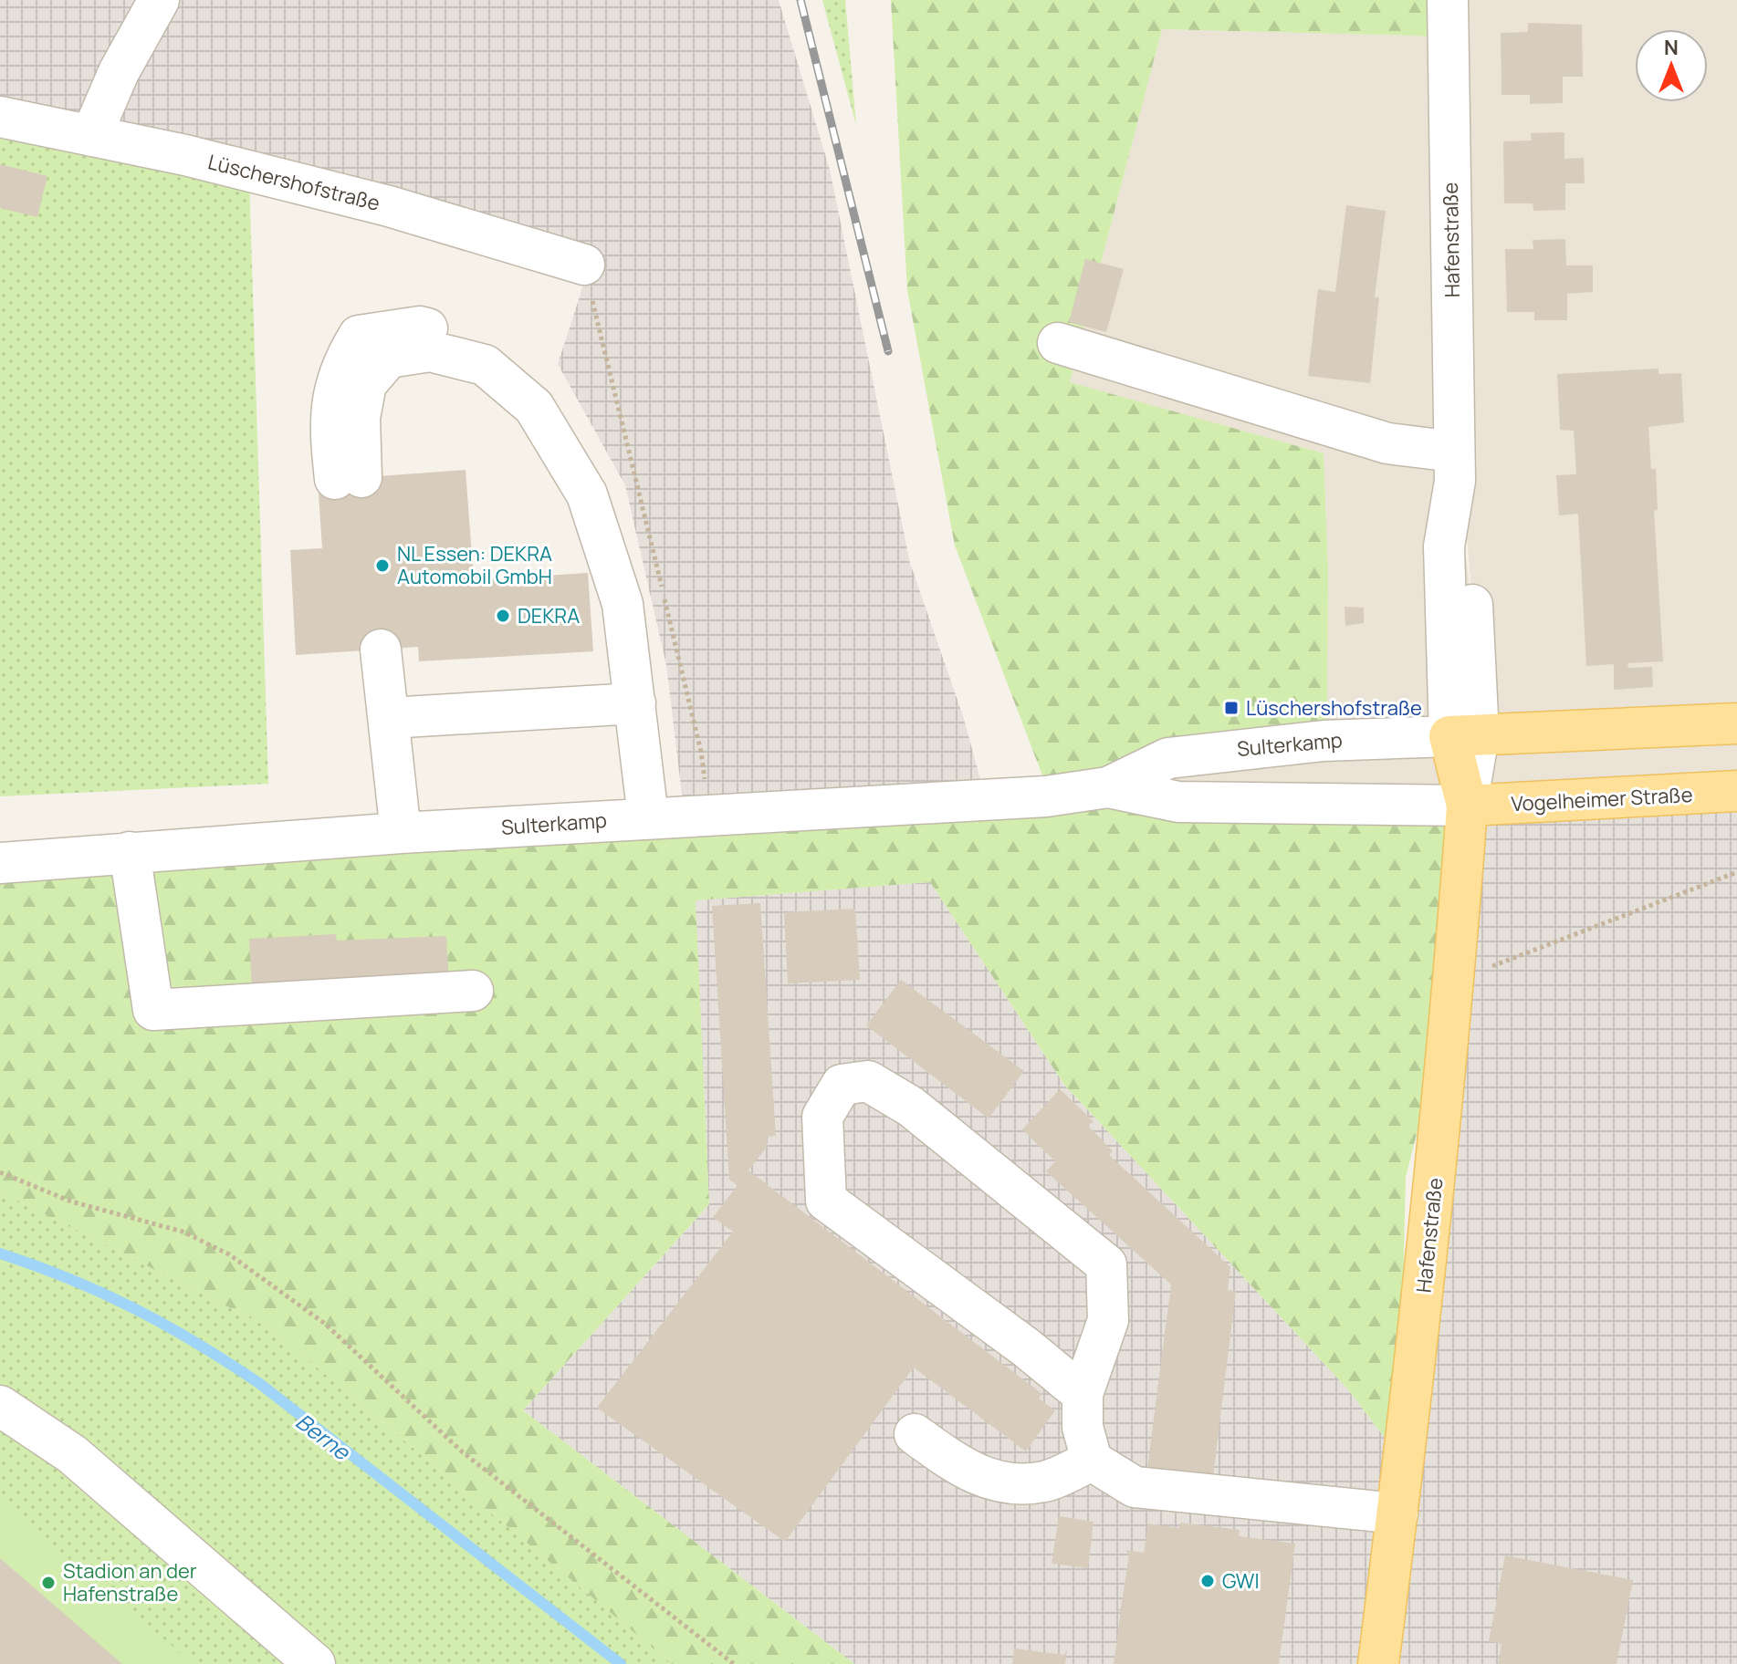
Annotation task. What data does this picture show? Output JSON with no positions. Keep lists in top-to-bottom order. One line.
{"streets":{"main road":["Hafenstraße","Vogelheimer Straße"],"street":["Lüschershofstraße","Sulterkamp"]},"crossings":[["Hafenstraße","Sulterkamp"],["Hafenstraße","Vogelheimer Straße"],["Sulterkamp","Vogelheimer Straße"]],"water":["Berne"],"places":{"other":["NL Essen: DEKRA Automobil GmbH","DEKRA","GWI","Stadion an der Hafenstraße"],"transit":["Lüschershofstraße"]},"north":"top"}
